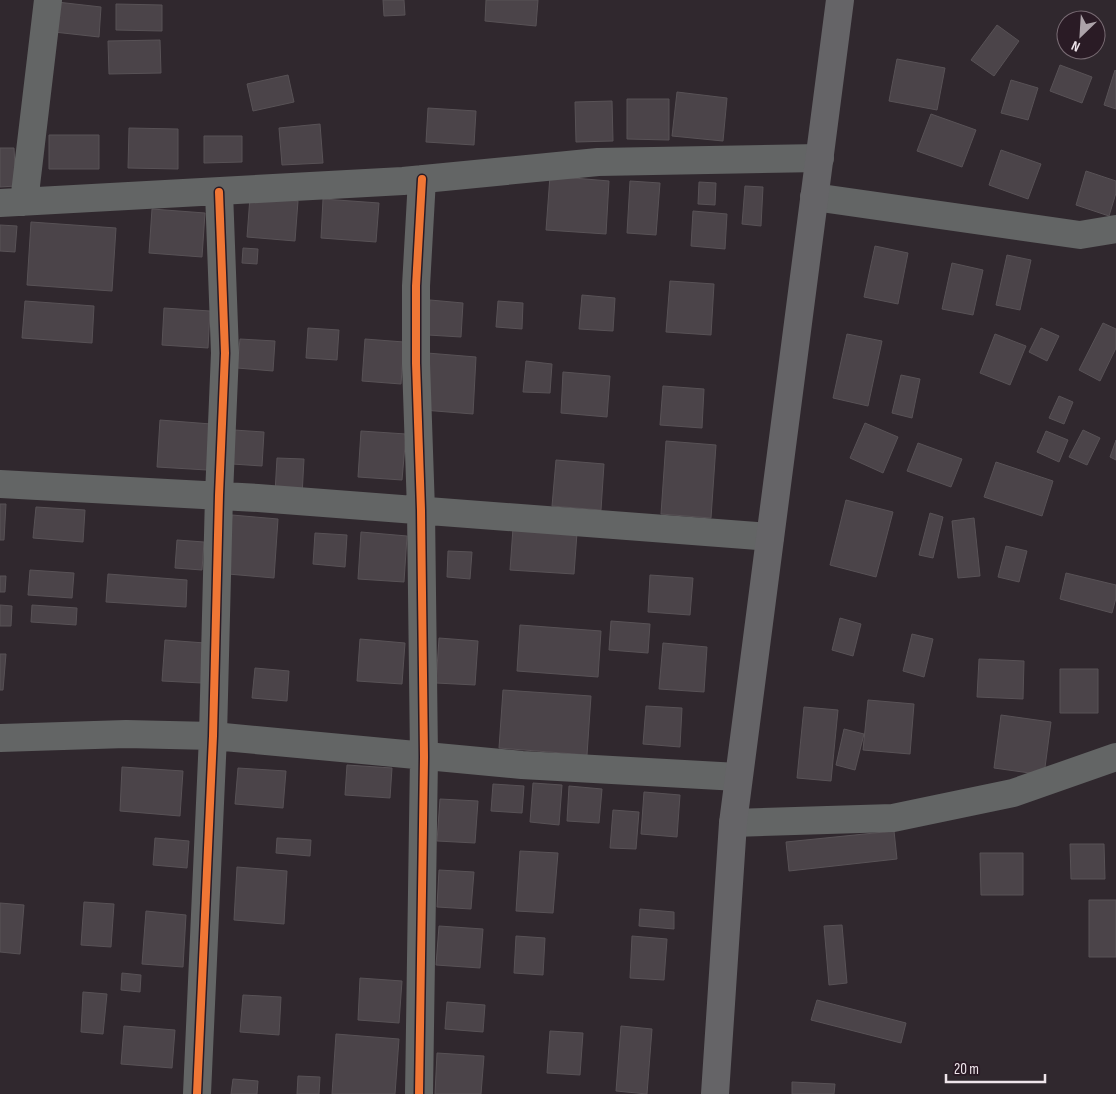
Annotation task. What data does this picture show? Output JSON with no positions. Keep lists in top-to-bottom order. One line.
{"scale_bar":"20 m","north":"bottom left"}
